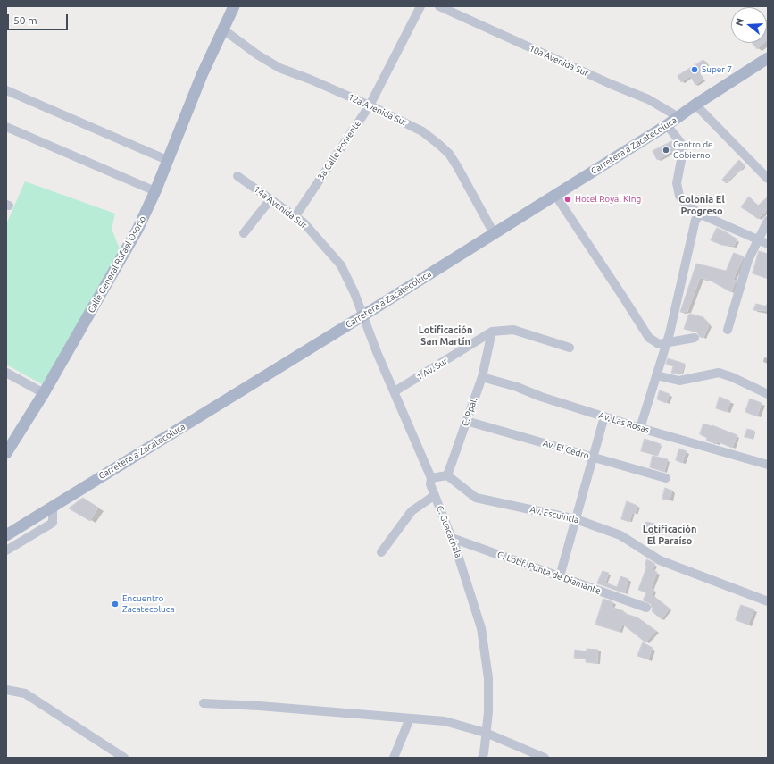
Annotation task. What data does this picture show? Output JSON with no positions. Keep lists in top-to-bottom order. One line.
{"streets":{"main road":["Carretera a Zacatecoluca","Calle General Rafael Osorio"],"street":["10a Avenida Sur","12a Avenida Sur","3a Calle Poniente","14a Avenida Sur","1 Av. Sur","C. Ppal.","Av. Las Rosas","Av. El Cedro","Av. Escuintla","C. Guacachala","C. Lotif. Punta de Diamante"]},"crossings":[["10a Avenida Sur","Carretera a Zacatecoluca"],["12a Avenida Sur","Carretera a Zacatecoluca"],["12a Avenida Sur","3a Calle Poniente"],["12a Avenida Sur","Calle General Rafael Osorio"],["Carretera a Zacatecoluca","14a Avenida Sur"],["Carretera a Zacatecoluca","C. Guacachala"],["3a Calle Poniente","14a Avenida Sur"],["14a Avenida Sur","C. Guacachala"],["1 Av. Sur","C. Ppal."],["1 Av. Sur","C. Guacachala"],["C. Ppal.","Av. Las Rosas"],["C. Ppal.","Av. El Cedro"],["C. Ppal.","Av. Escuintla"],["C. Guacachala","C. Lotif. Punta de Diamante"]],"districts":["Colonia El Progreso","Lotificación San Martín","Lotificación El Paraíso"],"places":["Super 7","Centro de Gobierno","Hotel Royal King","Encuentro Zacatecoluca"],"scale_bar":"50 m","north":"left"}
